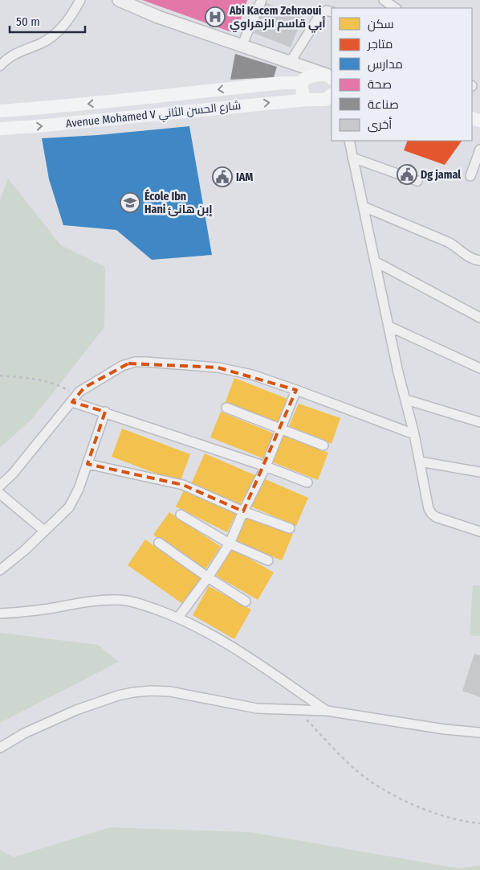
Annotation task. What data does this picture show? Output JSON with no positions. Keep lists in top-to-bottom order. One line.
{"streets":{"main road":["Avenue Mohamed V شارع الحسن الثاني"]},"places":{"hospital":["Abi Kacem Zehraoui أبي قاسم الزهراوي"],"public building":["Dg jamal","IAM"],"school or university":["École Ibn Hani إبن هانئ"]},"legend":["سكن","متاجر","مدارس","صحة","صناعة","أخرى"],"scale_bar":"50 m"}
